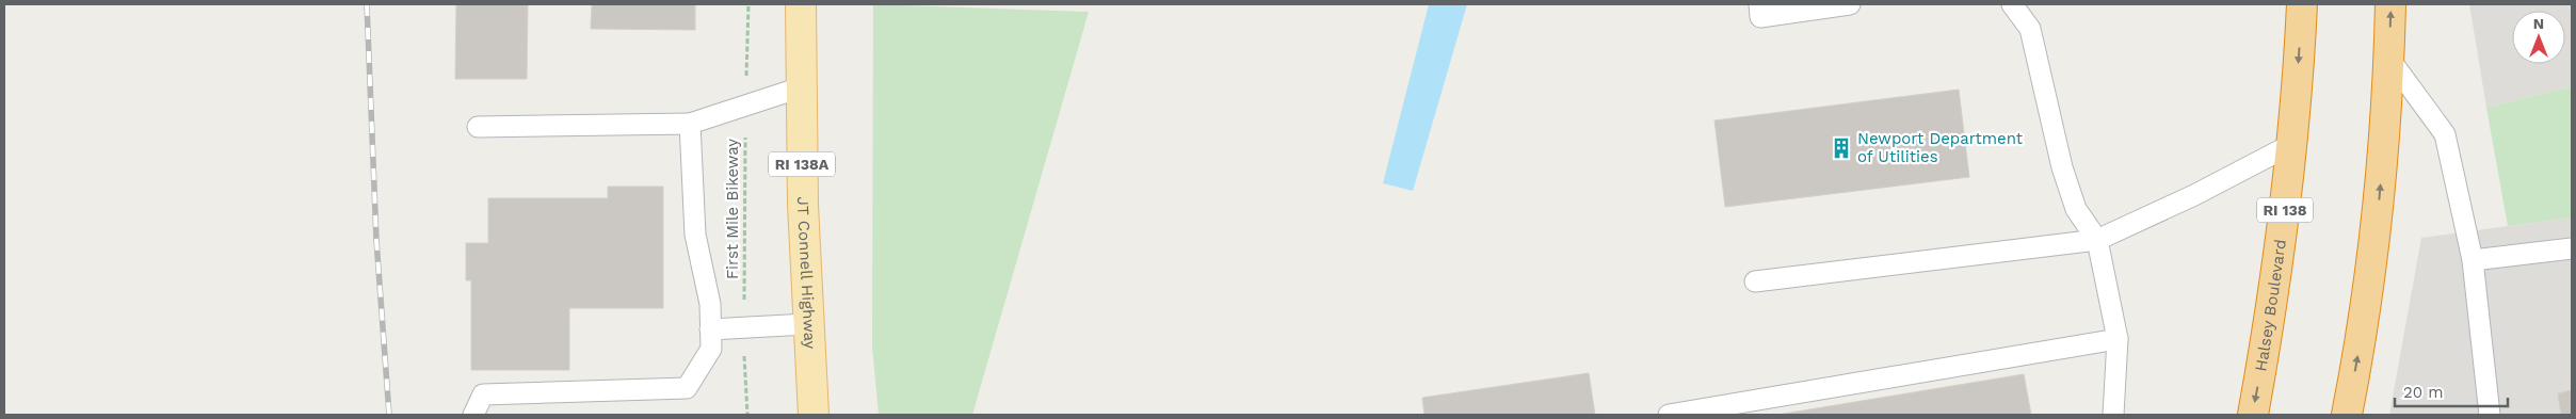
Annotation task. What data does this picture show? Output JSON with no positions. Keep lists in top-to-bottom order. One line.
{"streets":{"highway":["RI 138","Halsey Boulevard"],"main road":["RI 138A","JT Connell Highway"],"path":["First Mile Bikeway"]},"places":{"building":["Newport Department of Utilities"]},"scale_bar":"20 m","north":"top"}
